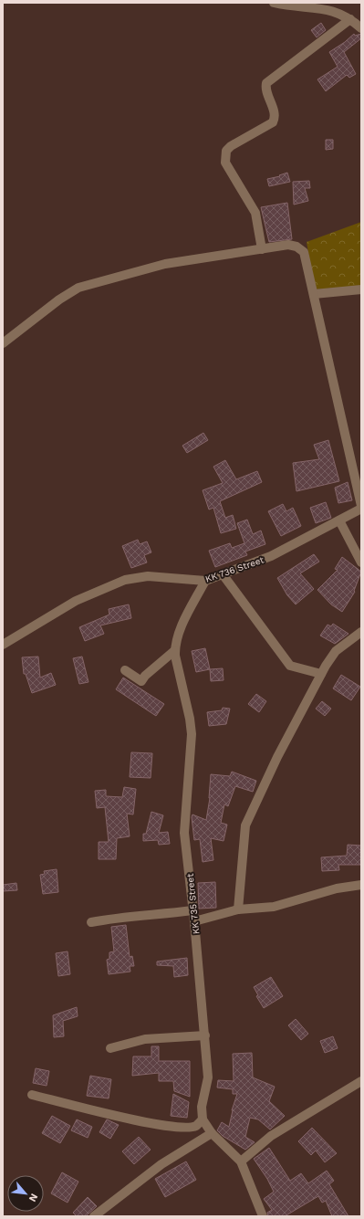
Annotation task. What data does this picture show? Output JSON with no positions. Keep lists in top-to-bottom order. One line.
{"streets":{"street":["KK 736 Street","KK 735 Street"]},"crossings":[["KK 736 Street","KK 735 Street"]],"north":"bottom right"}
